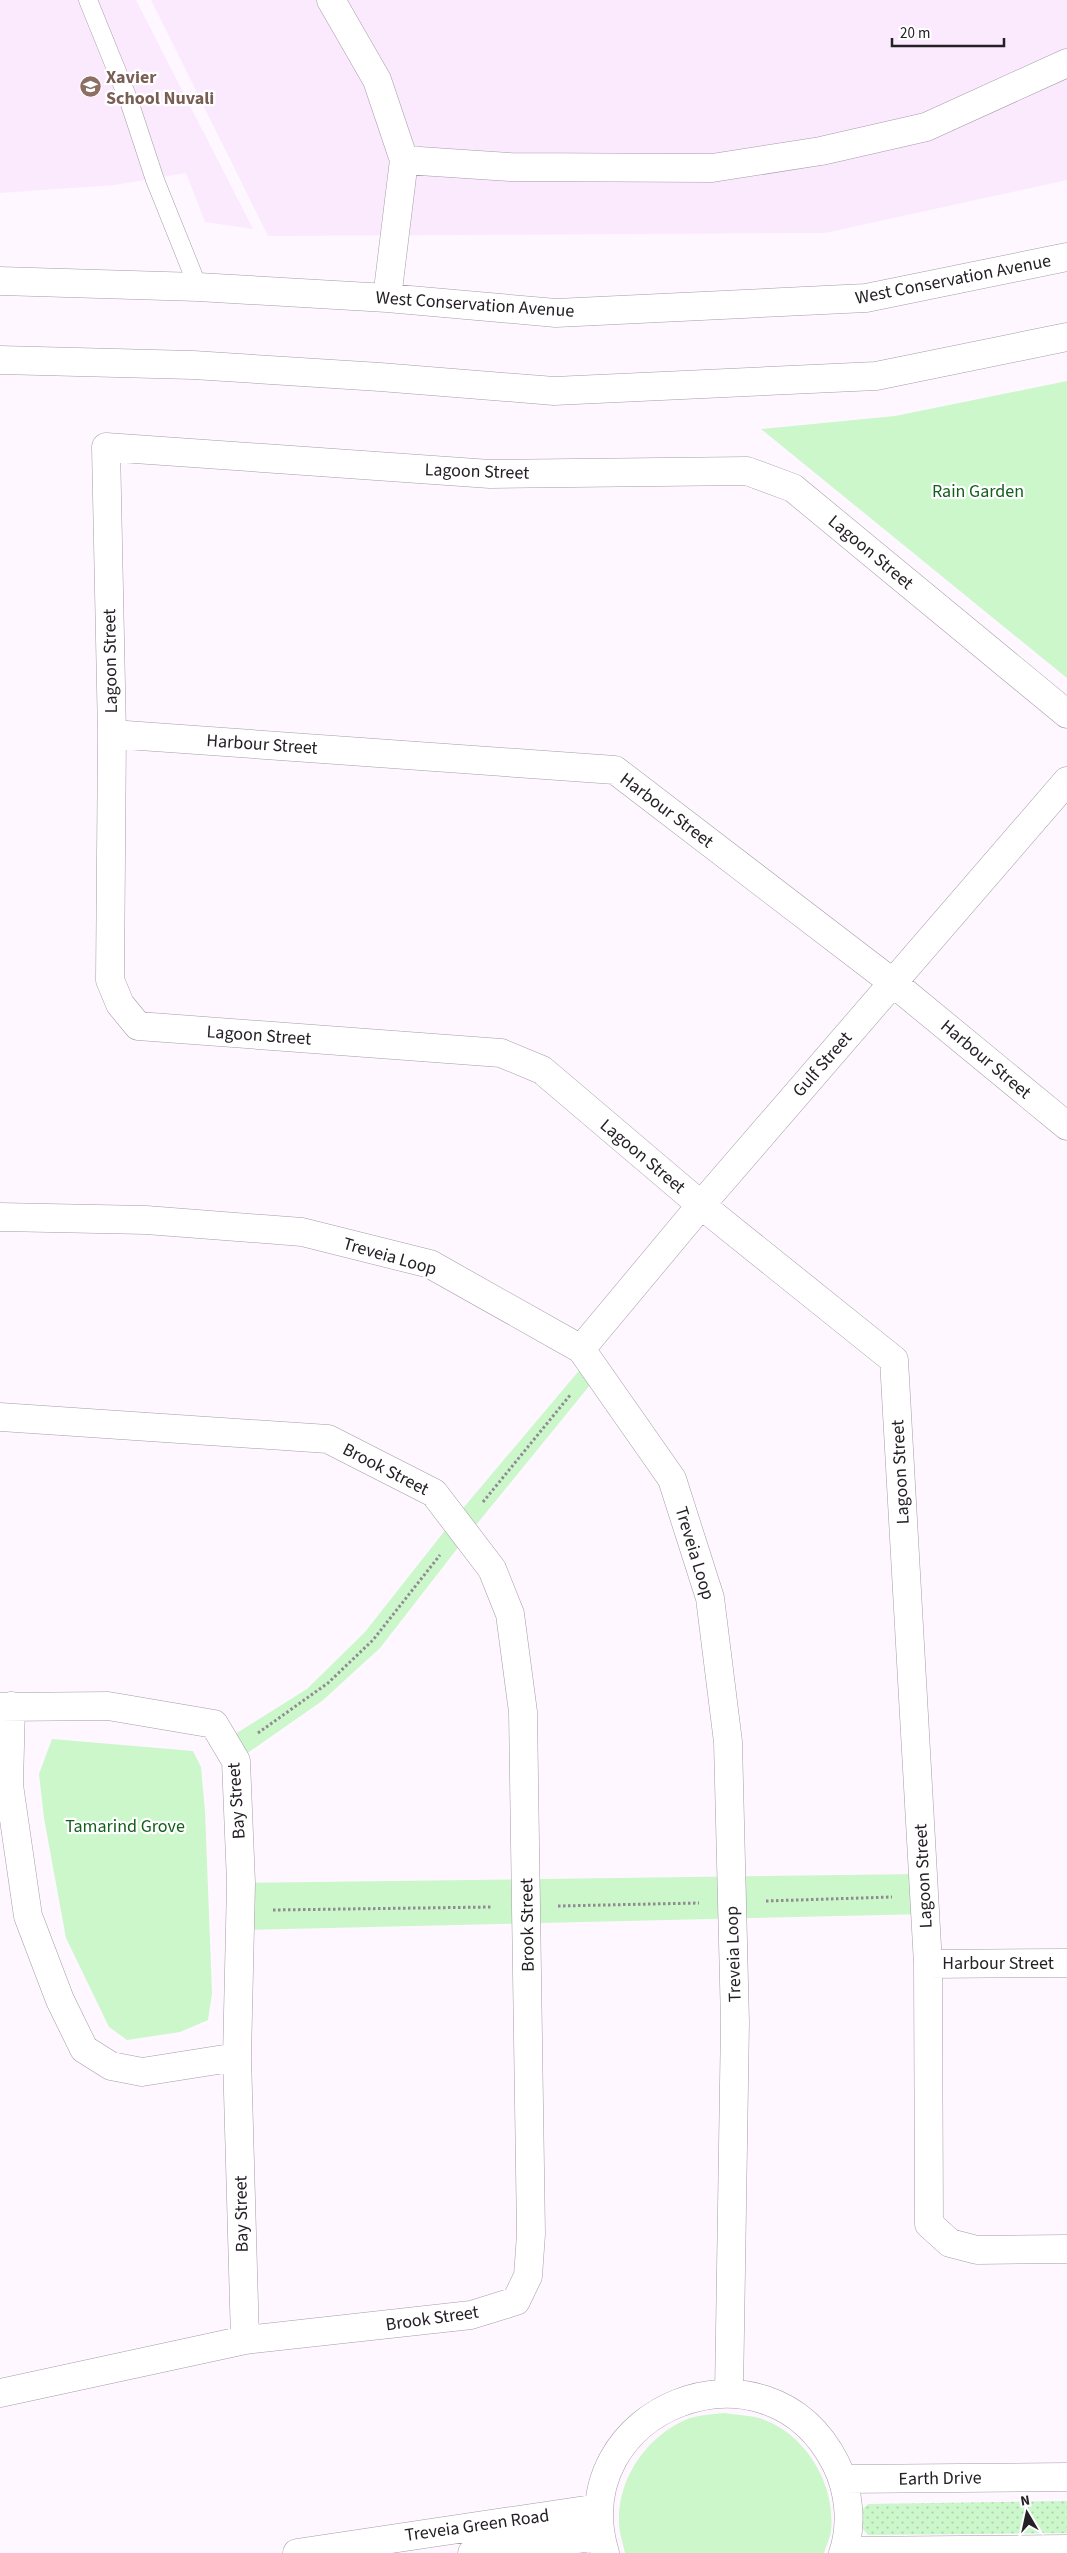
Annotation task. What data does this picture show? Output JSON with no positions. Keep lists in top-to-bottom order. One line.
{"streets":{"street":["West Conservation Avenue","Lagoon Street","Harbour Street","Gulf Street","Treveia Loop","Brook Street","Bay Street","Earth Drive","Treveia Green Road"]},"crossings":[["Lagoon Street","Harbour Street"],["Lagoon Street","Gulf Street"],["Harbour Street","Gulf Street"],["Gulf Street","Treveia Loop"],["Brook Street","Bay Street"]],"parks":["Rain Garden","Tamarind Grove"],"places":{"school or university":["Xavier School Nuvali"]},"scale_bar":"20 m","north":"top"}
